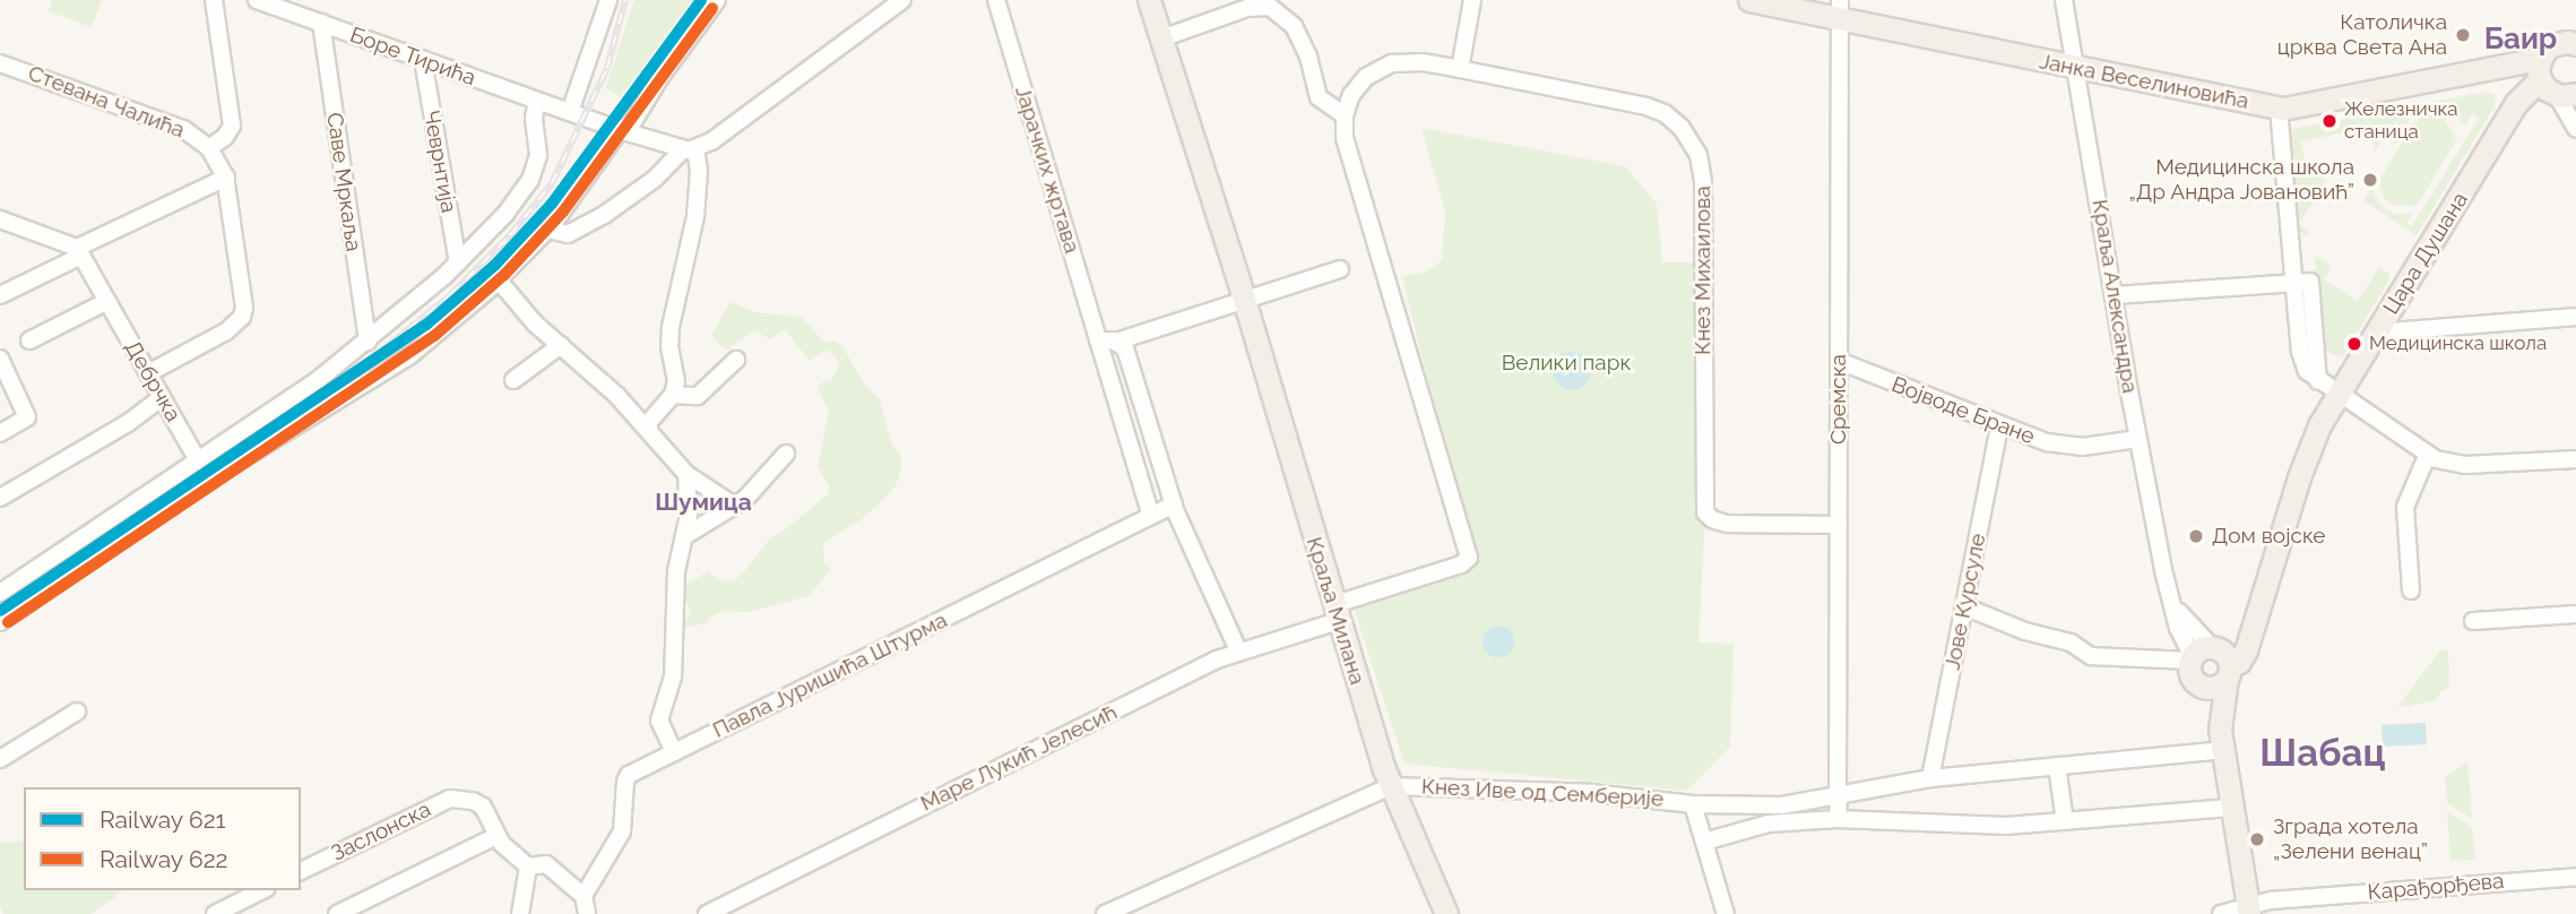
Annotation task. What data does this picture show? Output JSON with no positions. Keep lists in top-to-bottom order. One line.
{"streets":{"main road":["Јанка Веселиновића","Цара Душана","Краља Милана"],"street":["Боре Тирића","Стевана Чалића","Чеврнтија","Јарачких жртава","Саве Мркаља","Кнез Михаилова","Краља Александра","Дебрчка","Сремска","Војводе Бране","Јове Курсуле","Павла Јуришића Штурма","Маре Лукић Јелесић","Кнез Иве од Семберије","Заслонска","Карађорђева"]},"crossings":[["Боре Тирића","Чеврнтија"],["Боре Тирића","Саве Мркаља"],["Јанка Веселиновића","Цара Душана"],["Јанка Веселиновића","Краља Александра"],["Јанка Веселиновића","Сремска"],["Јарачких жртава","Павла Јуришића Штурма"],["Цара Душана","Краља Александра"],["Цара Душана","Кнез Иве од Семберије"],["Цара Душана","Карађорђева"],["Кнез Михаилова","Сремска"],["Краља Александра","Војводе Бране"],["Сремска","Војводе Бране"],["Сремска","Кнез Иве од Семберије"],["Војводе Бране","Јове Курсуле"],["Јове Курсуле","Кнез Иве од Семберије"],["Краља Милана","Маре Лукић Јелесић"],["Краља Милана","Кнез Иве од Семберије"]],"districts":["Баир","Шумица","Шабац"],"parks":["Велики парк"],"places":["Католичка црква Света Ана","Железничка станица","Медицинска школа „Др Андра Јовановић”","Медицинска школа","Дом војске","Зграда хотела „Зелени венац”"],"lines":["rail line 621","rail line 622"],"legend":["Railway 621","Railway 622"]}
